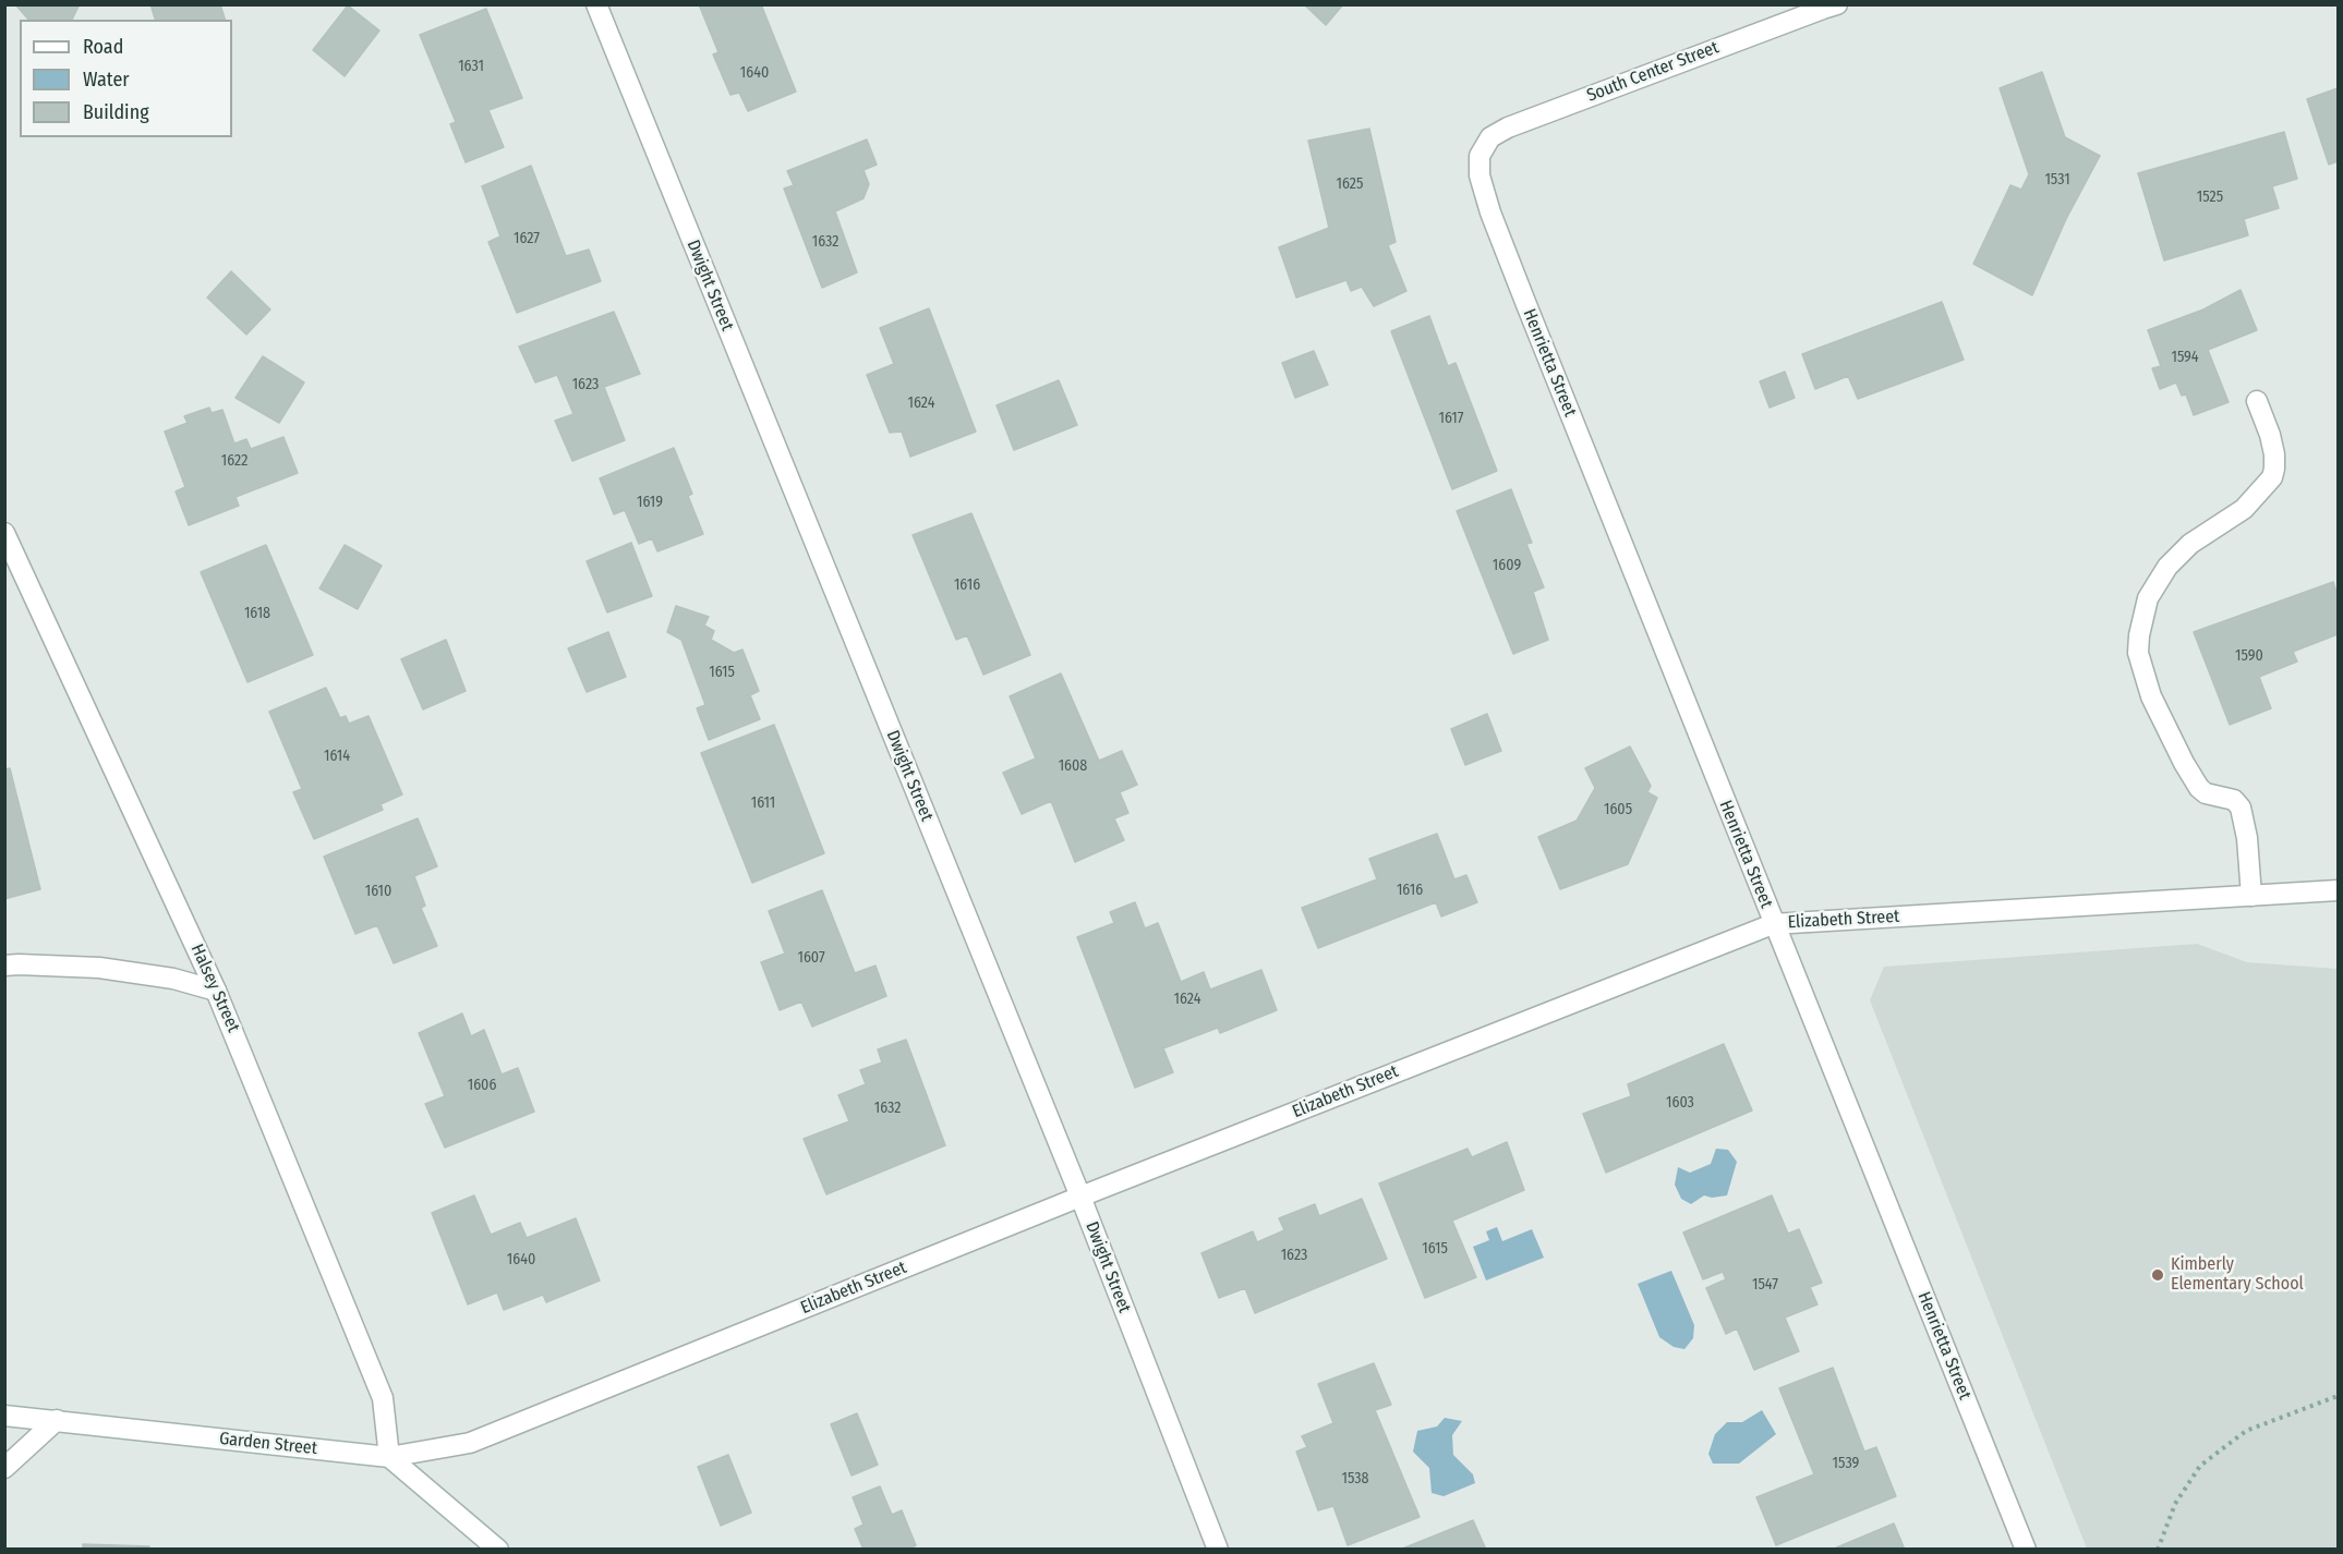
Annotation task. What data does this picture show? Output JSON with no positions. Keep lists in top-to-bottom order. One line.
{"streets":{"street":["South Center Street","Dwight Street","Henrietta Street","Elizabeth Street","Halsey Street","Garden Street"]},"crossings":[["South Center Street","Henrietta Street"],["Dwight Street","Elizabeth Street"],["Henrietta Street","Elizabeth Street"],["Elizabeth Street","Halsey Street"],["Elizabeth Street","Garden Street"],["Halsey Street","Garden Street"]],"places":["Kimberly Elementary School"],"house_numbers":["1631","1640","1531","1625","1525","1627","1632","1594","1623","1624","1617","1622","1619","1609","1616","1618","1590","1615","1614","1608","1611","1605","1616","1610","1607","1624","1606","1603","1632","1615","1623","1640","1547","1539","1538"],"legend":["Road","Water","Building"]}
